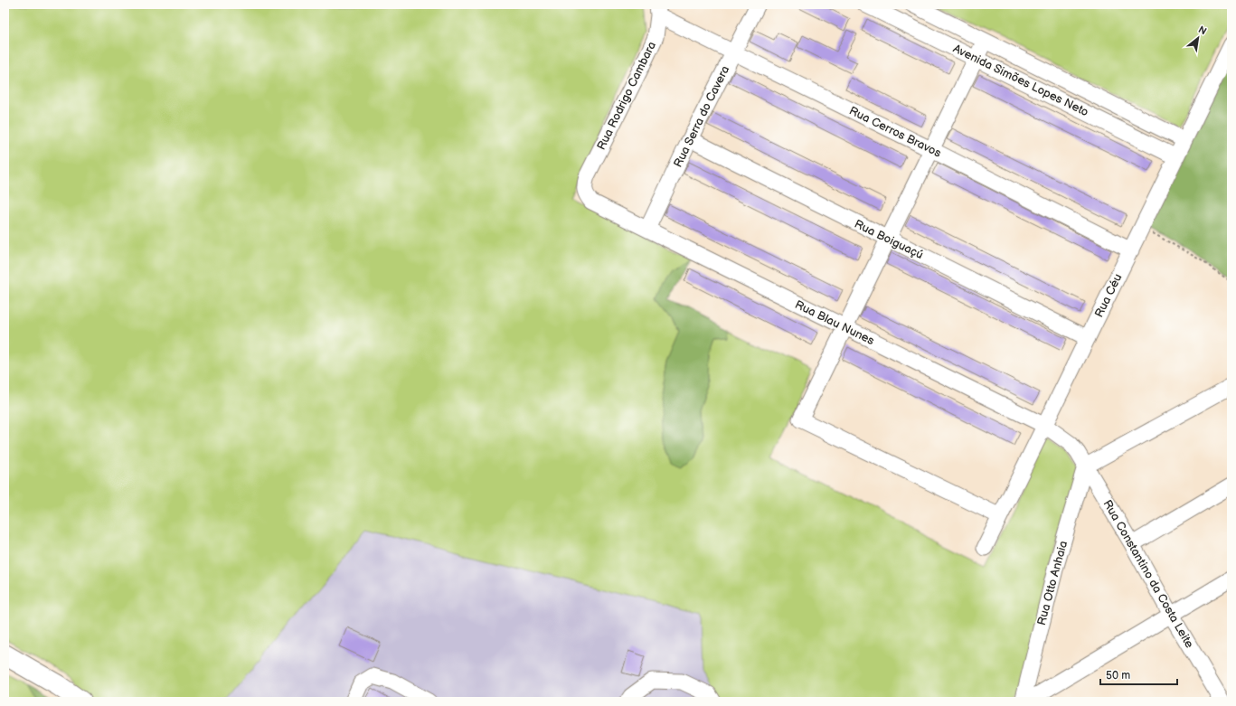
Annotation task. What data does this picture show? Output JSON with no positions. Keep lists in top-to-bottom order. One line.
{"streets":{"street":["Avenida Simões Lopes Neto","Rua Rodrigo Cambara","Rua Serra do Cavera","Rua Cerros Bravos","Rua Boiguaçú","Rua Céu","Rua Blau Nunes","Rua Constantino da Costa Leite","Rua Otto Anhaia"]},"crossings":[["Avenida Simões Lopes Neto","Rua Céu"],["Rua Rodrigo Cambara","Rua Cerros Bravos"],["Rua Rodrigo Cambara","Rua Blau Nunes"],["Rua Serra do Cavera","Rua Cerros Bravos"],["Rua Serra do Cavera","Rua Boiguaçú"],["Rua Serra do Cavera","Rua Blau Nunes"],["Rua Cerros Bravos","Rua Céu"],["Rua Boiguaçú","Rua Céu"],["Rua Céu","Rua Blau Nunes"],["Rua Blau Nunes","Rua Constantino da Costa Leite"],["Rua Blau Nunes","Rua Otto Anhaia"],["Rua Constantino da Costa Leite","Rua Otto Anhaia"]],"scale_bar":"50 m","north":"top right"}
